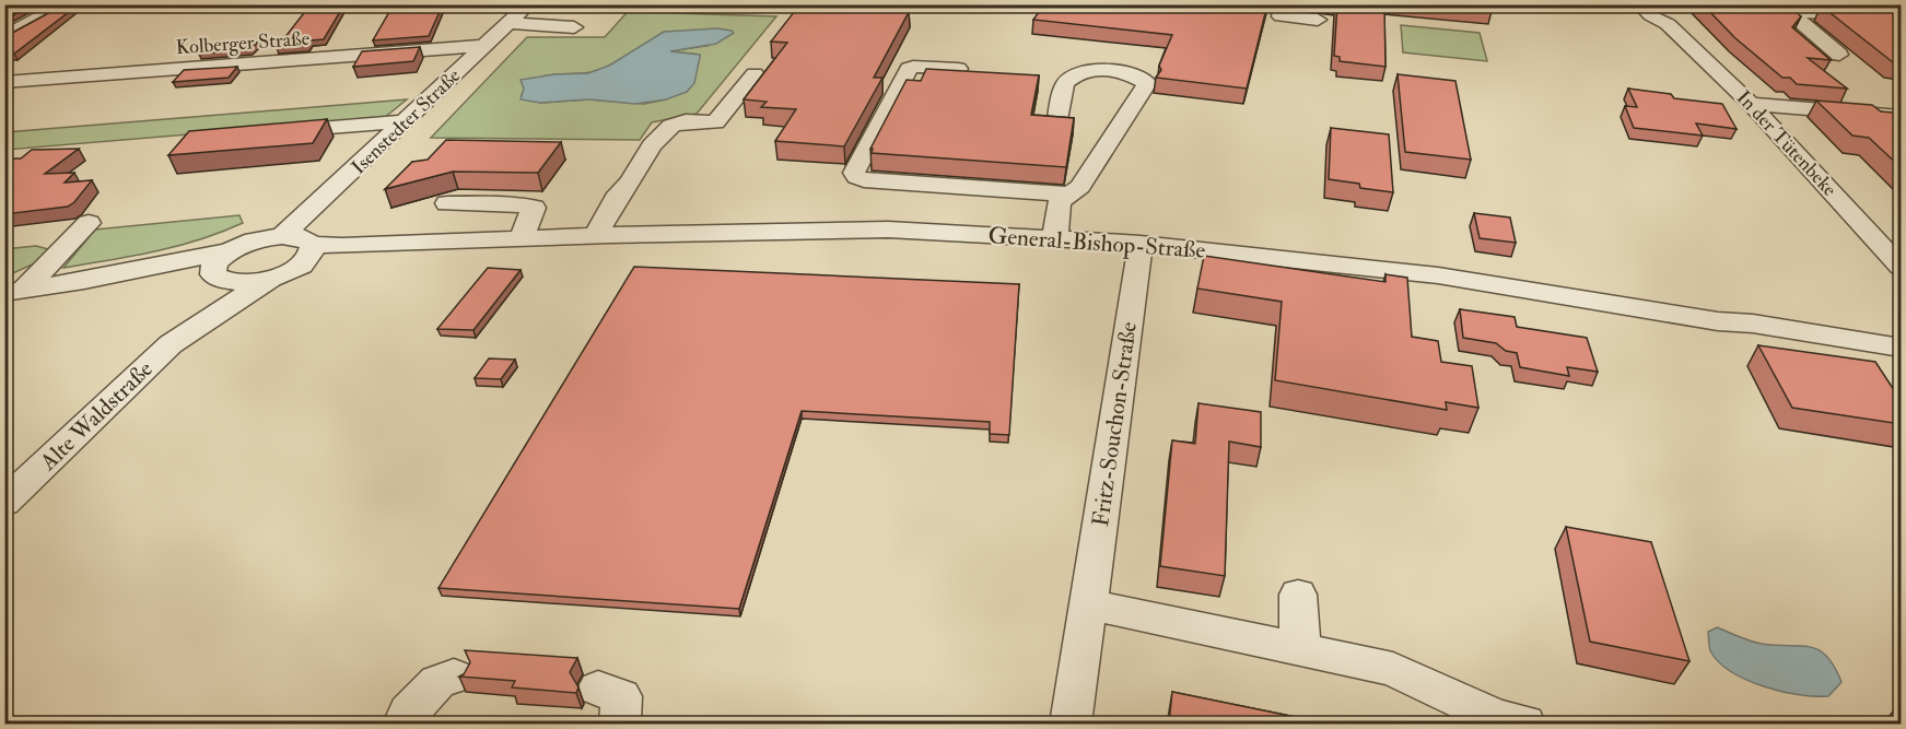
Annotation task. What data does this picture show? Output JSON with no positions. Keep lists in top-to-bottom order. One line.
{"streets":{"street":["Kolberger Straße","Isenstedter Straße","In der Tütenbeke","General-Bishop-Straße","Alte Waldstraße","Fritz-Souchon-Straße"]},"crossings":[["Kolberger Straße","Isenstedter Straße"],["General-Bishop-Straße","Fritz-Souchon-Straße"]]}
